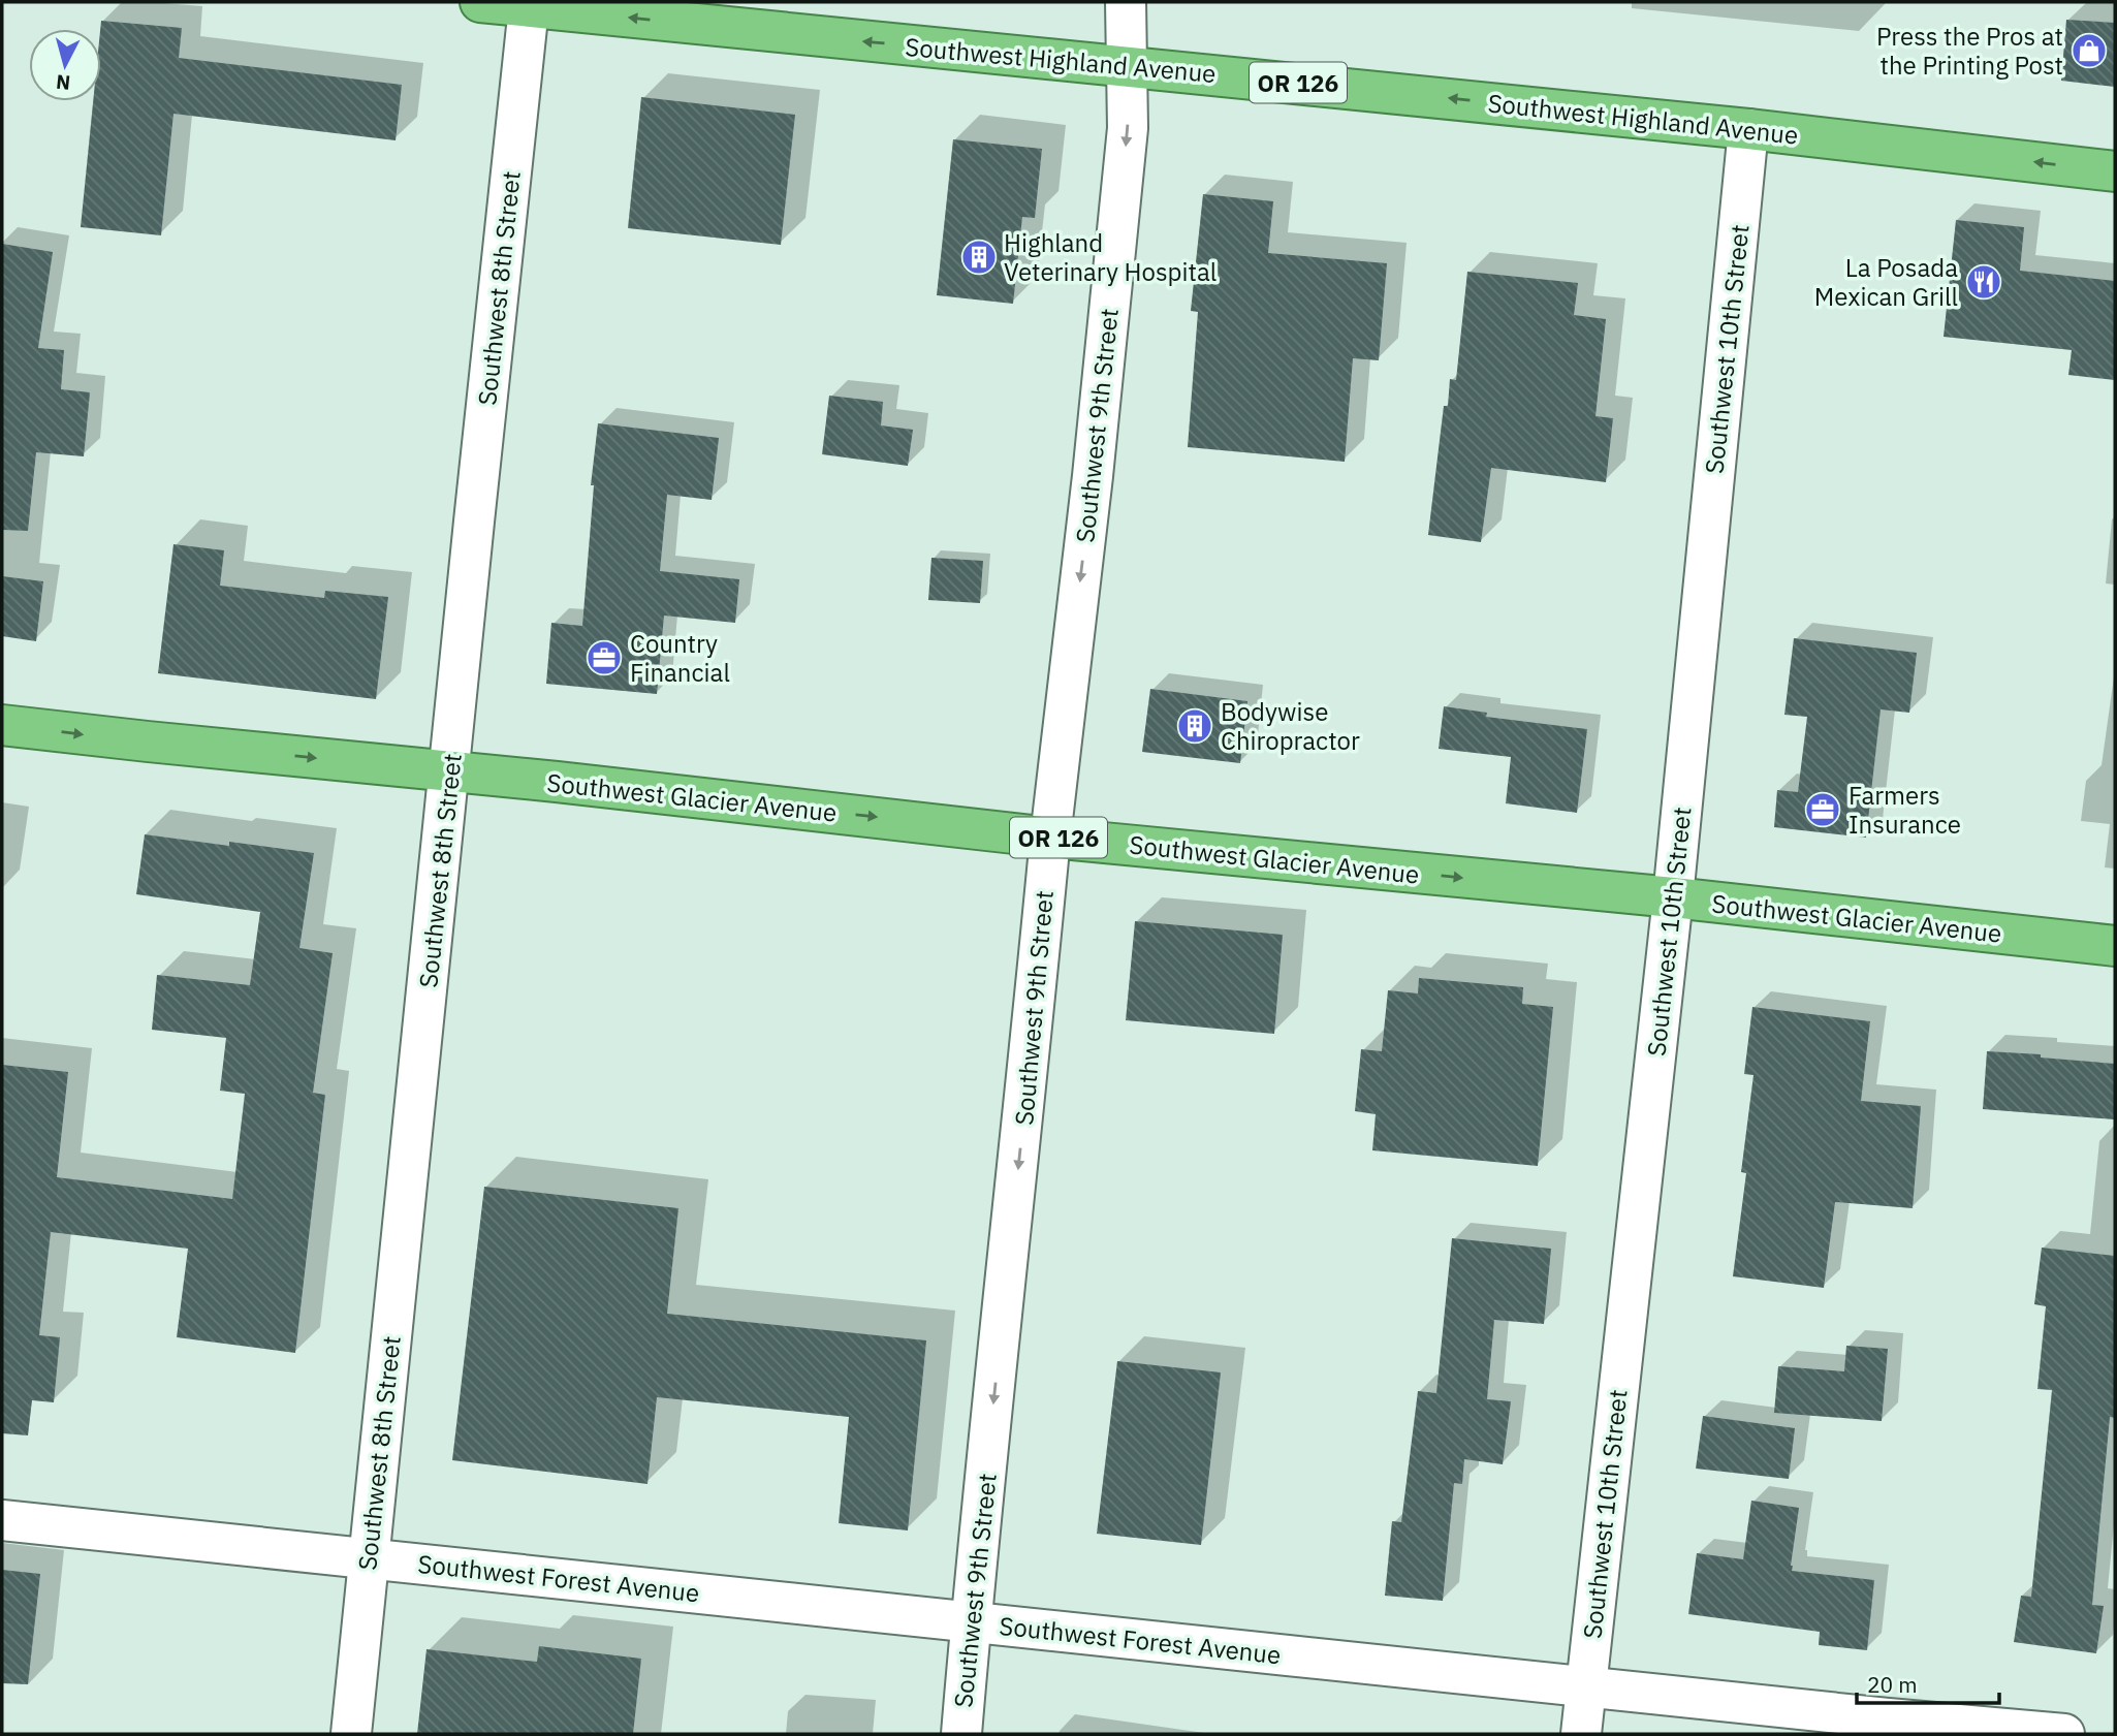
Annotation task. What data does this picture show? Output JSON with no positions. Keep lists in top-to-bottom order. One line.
{"streets":{"highway":["Southwest Highland Avenue","OR 126","Southwest Glacier Avenue"],"street":["Southwest 8th Street","Southwest 10th Street","Southwest 9th Street","Southwest Forest Avenue"]},"crossings":[["Southwest Highland Avenue","Southwest 8th Street"],["Southwest Highland Avenue","Southwest 10th Street"],["Southwest Highland Avenue","Southwest 9th Street"],["Southwest 8th Street","Southwest Glacier Avenue"],["Southwest 8th Street","Southwest Forest Avenue"],["Southwest 10th Street","Southwest Glacier Avenue"],["Southwest 10th Street","Southwest Forest Avenue"],["Southwest 9th Street","Southwest Glacier Avenue"],["Southwest 9th Street","Southwest Forest Avenue"]],"one_way":["Southwest Highland Avenue","Southwest 9th Street","Southwest Glacier Avenue"],"places":{"shop":["Press the Pros at the Printing Post"],"building":["Highland Veterinary Hospital","Bodywise Chiropractor"],"restaurant":["La Posada Mexican Grill"],"office":["Country Financial","Farmers Insurance"]},"scale_bar":"20 m","north":"bottom"}
